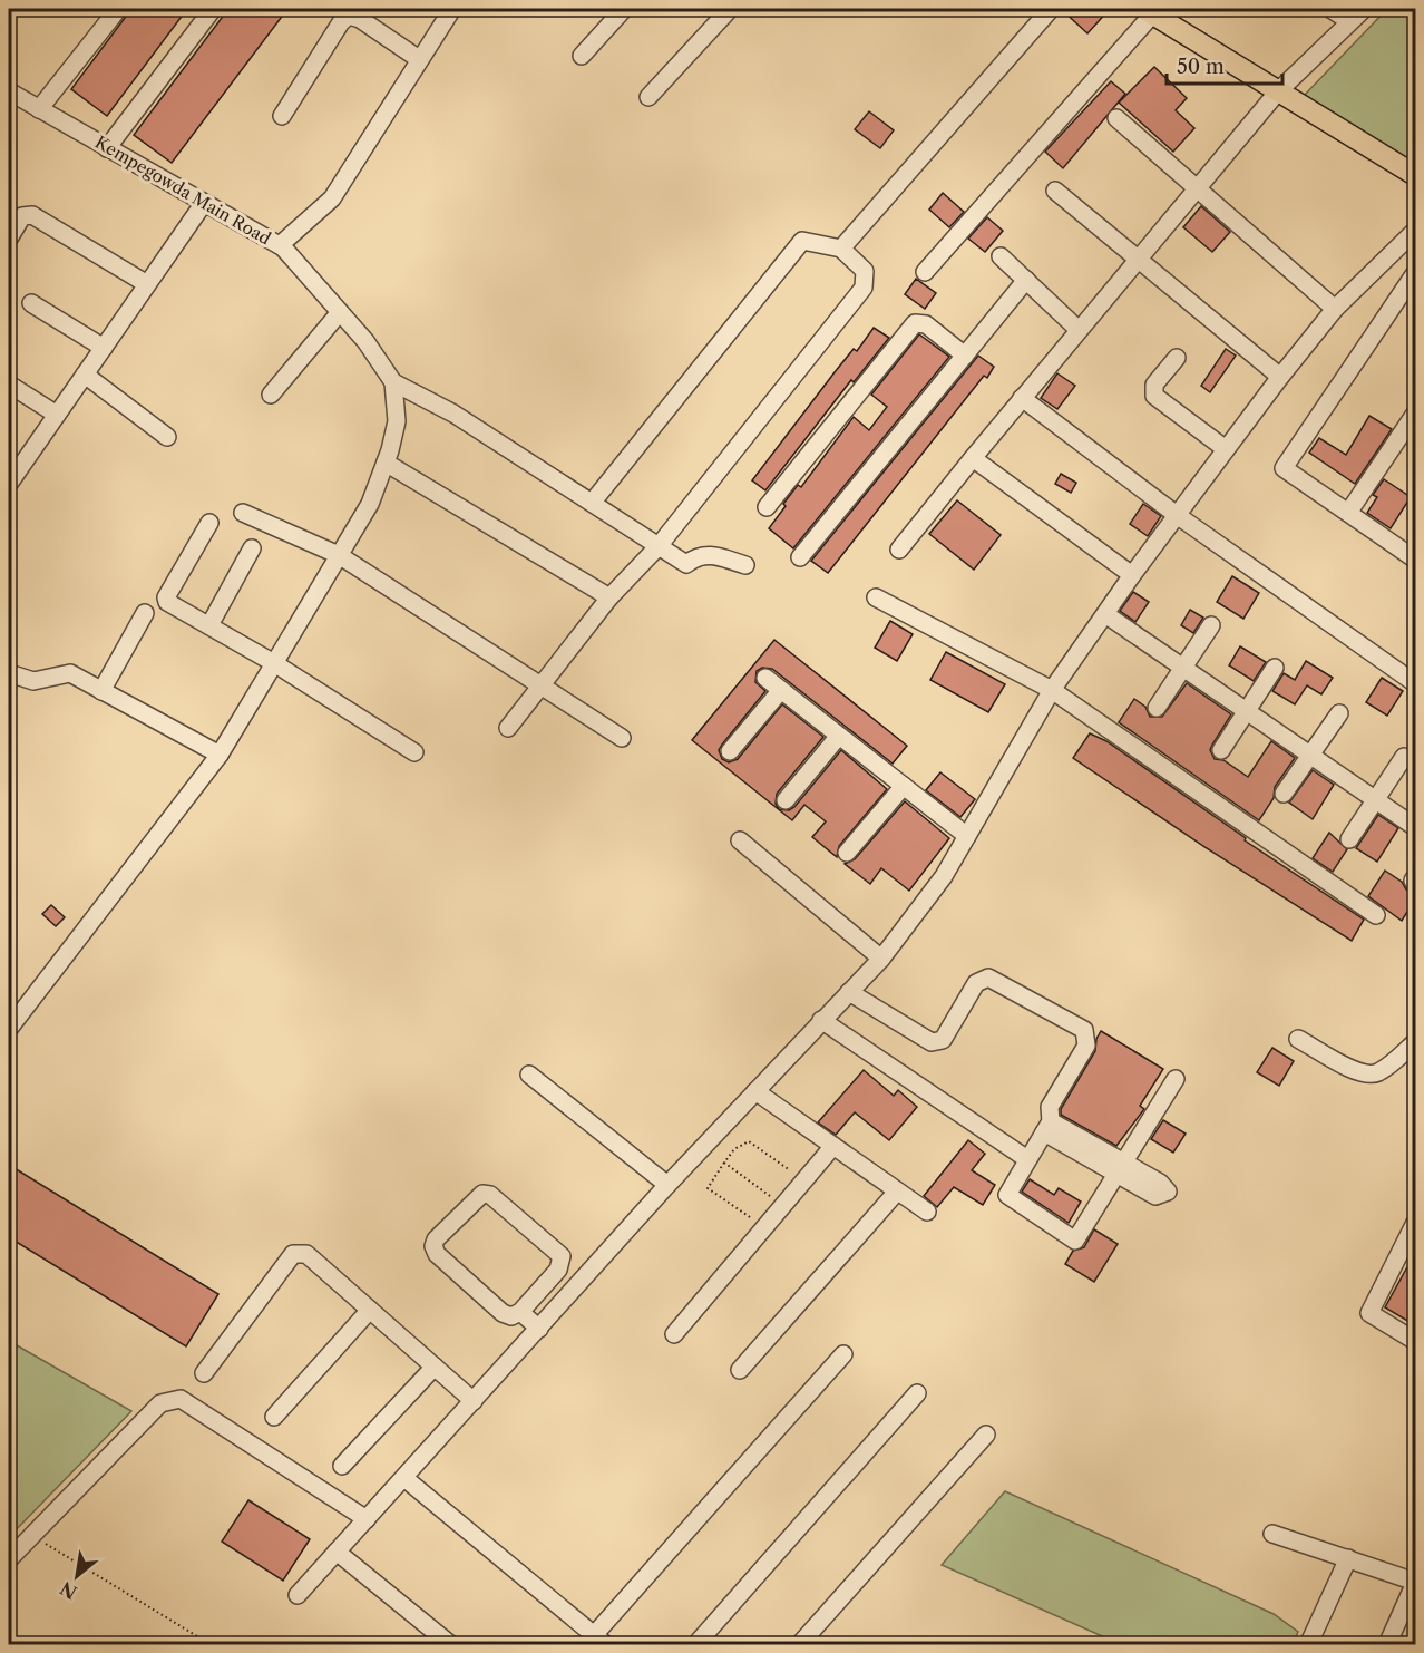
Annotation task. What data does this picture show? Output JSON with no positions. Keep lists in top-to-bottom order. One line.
{"streets":{"street":["Kempegowda Main Road"]},"scale_bar":"50 m","north":"bottom left"}
